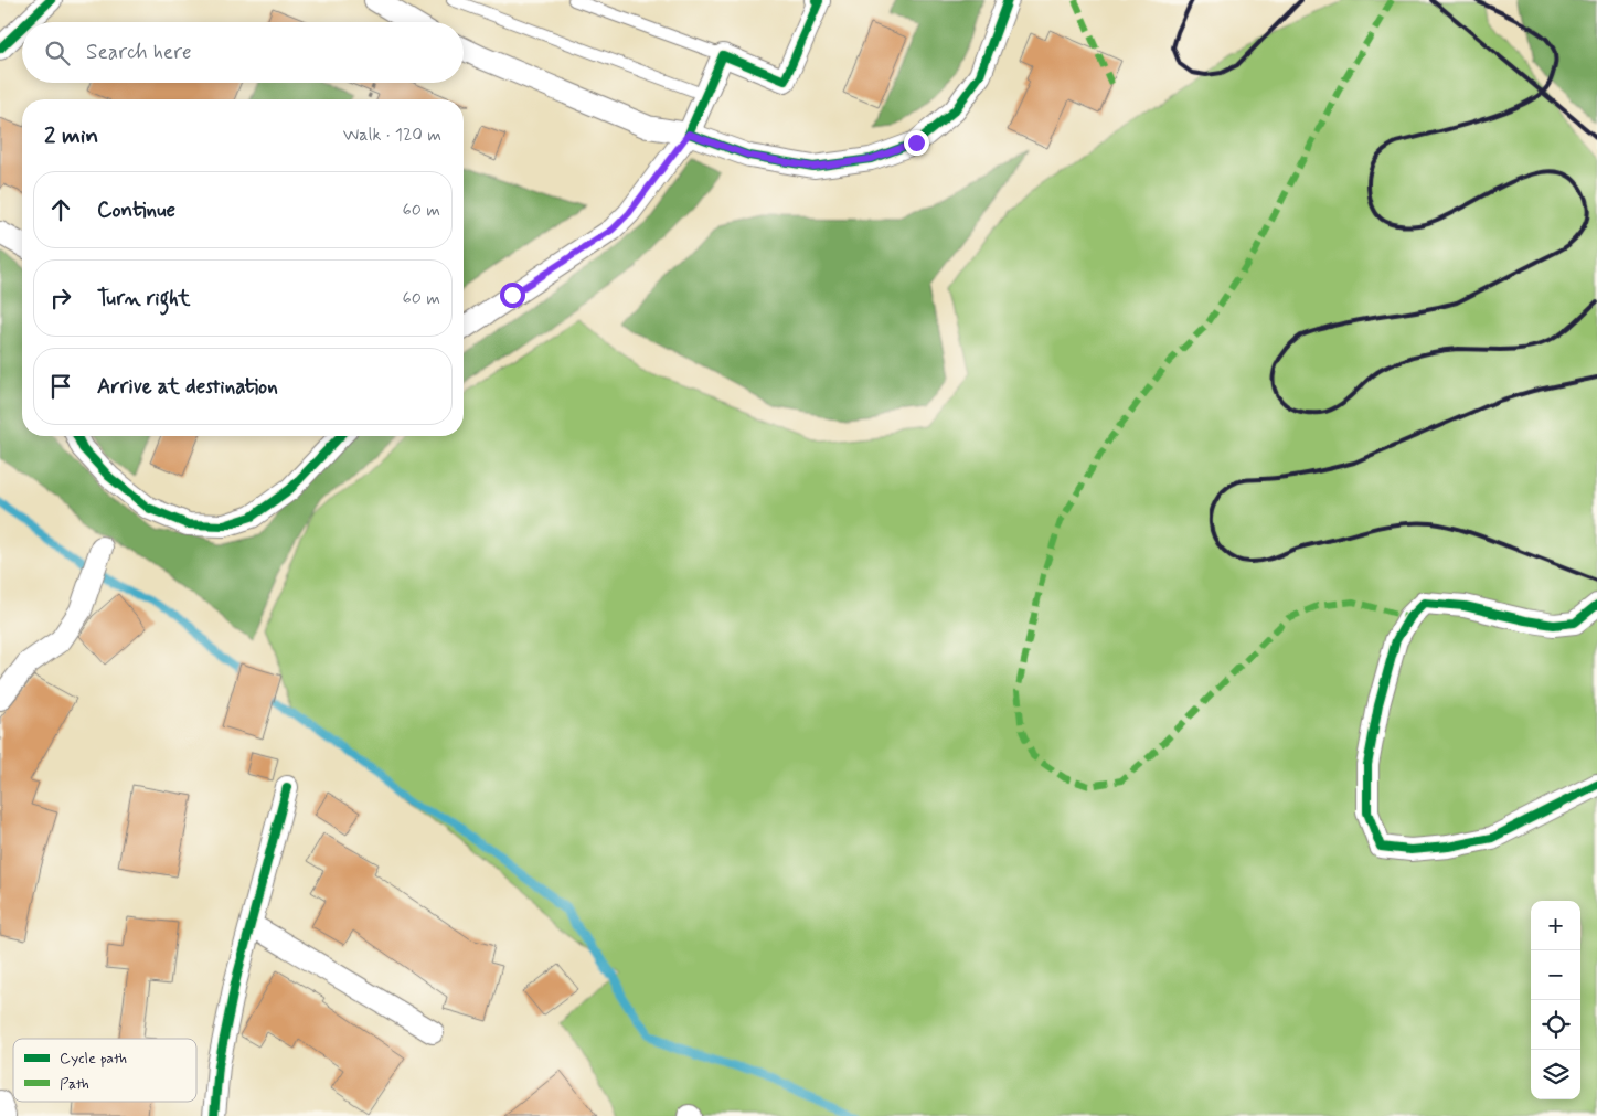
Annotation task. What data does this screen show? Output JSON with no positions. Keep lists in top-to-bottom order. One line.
{"legend":["Cycle path","Path"],"page":{"search":"Search here","heading":["2 min","Walk · 120 m"],"list":[["Continue","60 m"],["Turn right","60 m"],"Arrive at destination"],"map_buttons":["+","−"]}}
